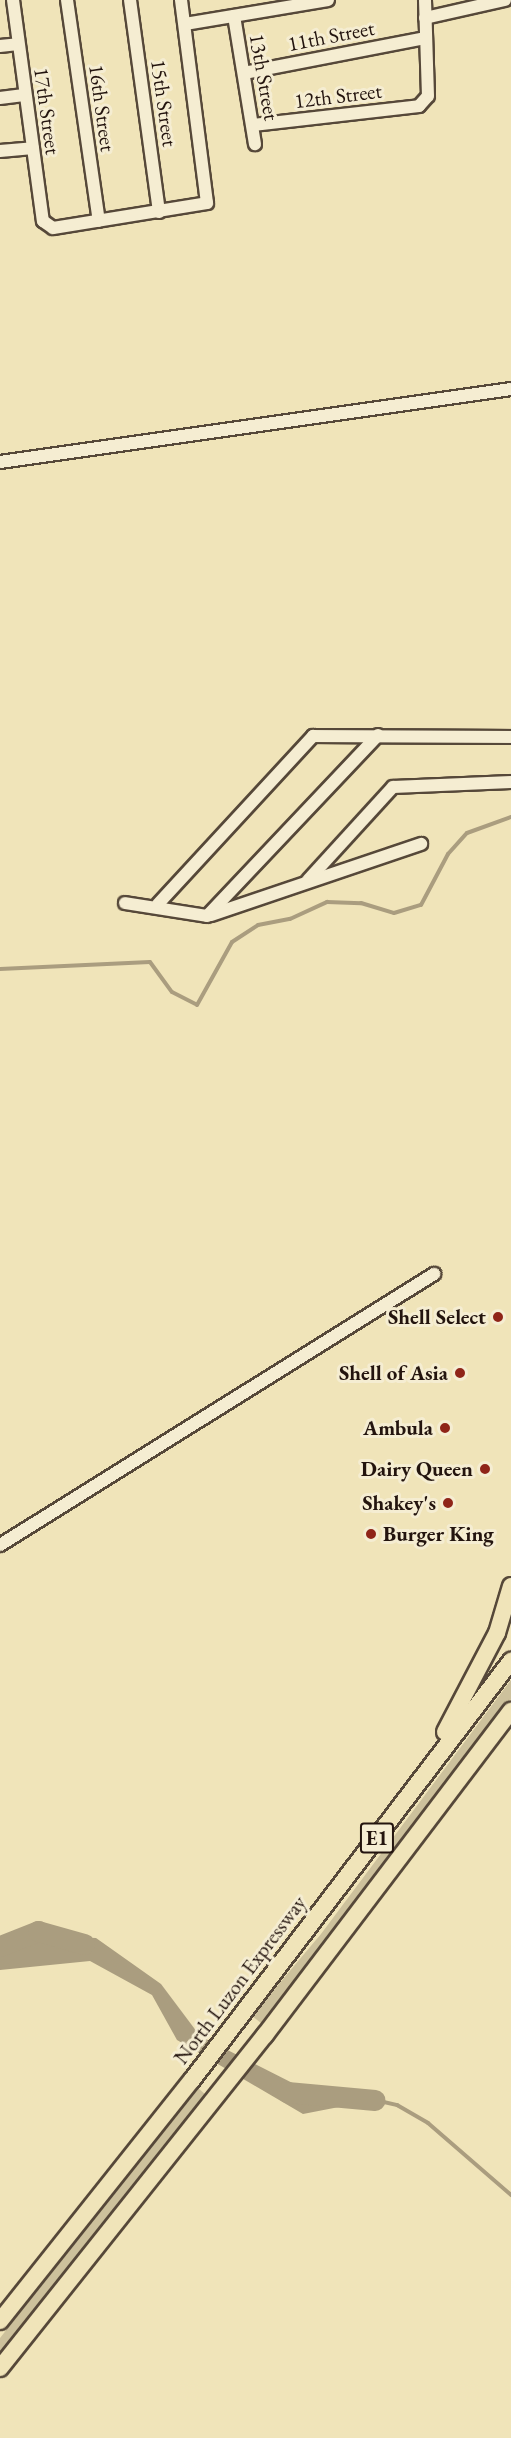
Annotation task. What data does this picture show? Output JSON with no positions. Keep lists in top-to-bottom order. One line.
{"streets":{"highway":["E1","North Luzon Expressway"],"street":["11th Street","13th Street","12th Street","15th Street","16th Street","17th Street"]},"crossings":[["11th Street","13th Street"],["11th Street","12th Street"],["13th Street","12th Street"],["16th Street","17th Street"]],"places":["Shell Select","Shell of Asia","Ambula","Dairy Queen","Shakey's","Burger King"]}
